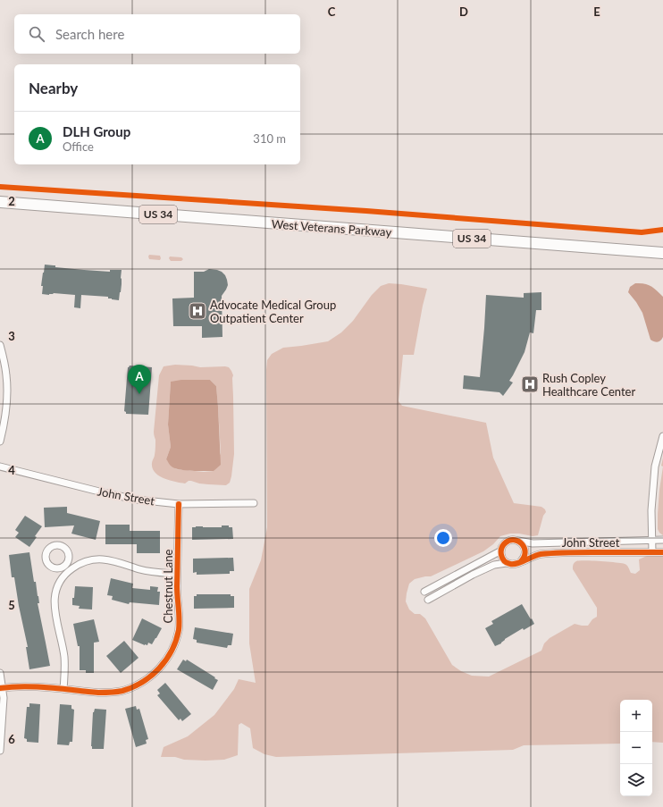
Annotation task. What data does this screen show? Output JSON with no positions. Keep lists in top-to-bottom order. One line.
{"streets":{"main road":["US 34","West Veterans Parkway"],"street":["John Street","Chestnut Lane"]},"crossings":[["John Street","Chestnut Lane"]],"places":{"hospital":["Advocate Medical Group Outpatient Center","Rush Copley Healthcare Center"]},"page":{"search":"Search here","heading":"Nearby","list":[{"mark":"A","name":"DLH Group","note":"Office","value":"310 m"}],"pins":"A","map_buttons":["+","−"]},"grid":{"columns":["C","D","E"],"rows":["2","3","4","5","6"]}}
